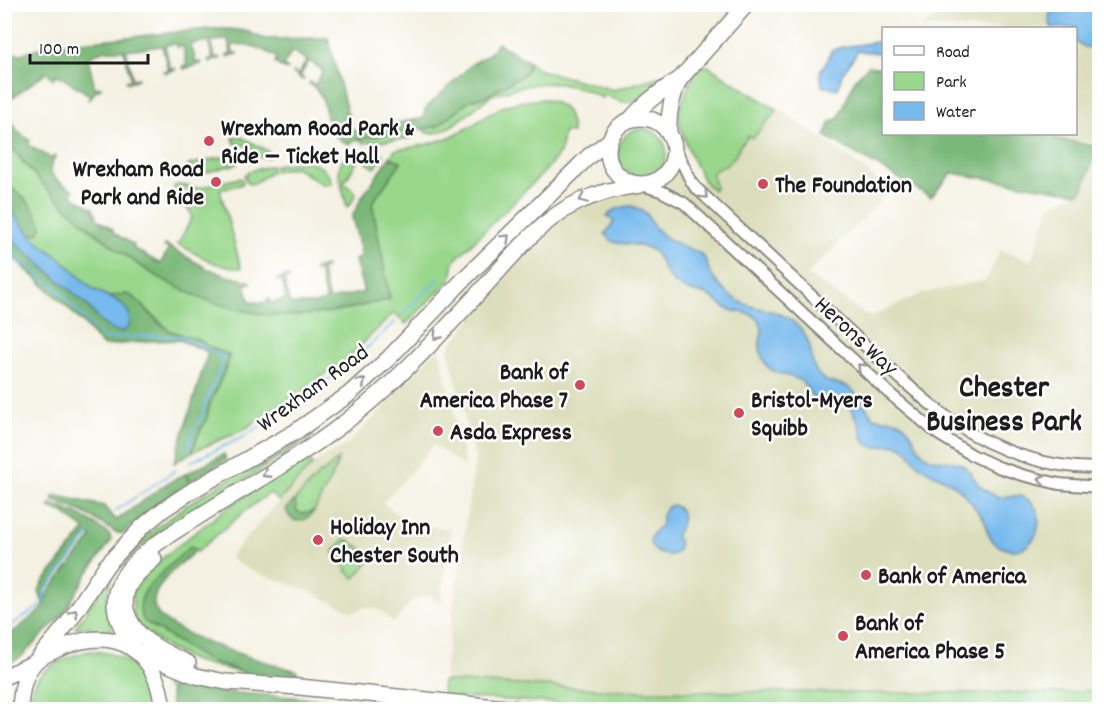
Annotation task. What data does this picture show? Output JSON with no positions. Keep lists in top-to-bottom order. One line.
{"streets":{"highway":["Wrexham Road"],"street":["Herons Way"]},"crossings":[["Herons Way","Wrexham Road"]],"districts":["Chester Business Park"],"places":["Wrexham Road Park & Ride — Ticket Hall","Wrexham Road Park and Ride","The Foundation","Bank of America Phase 7","Bristol-Myers Squibb","Asda Express","Holiday Inn Chester South","Bank of America","Bank of America Phase 5"],"legend":["Road","Park","Water"],"scale_bar":"100 m"}
